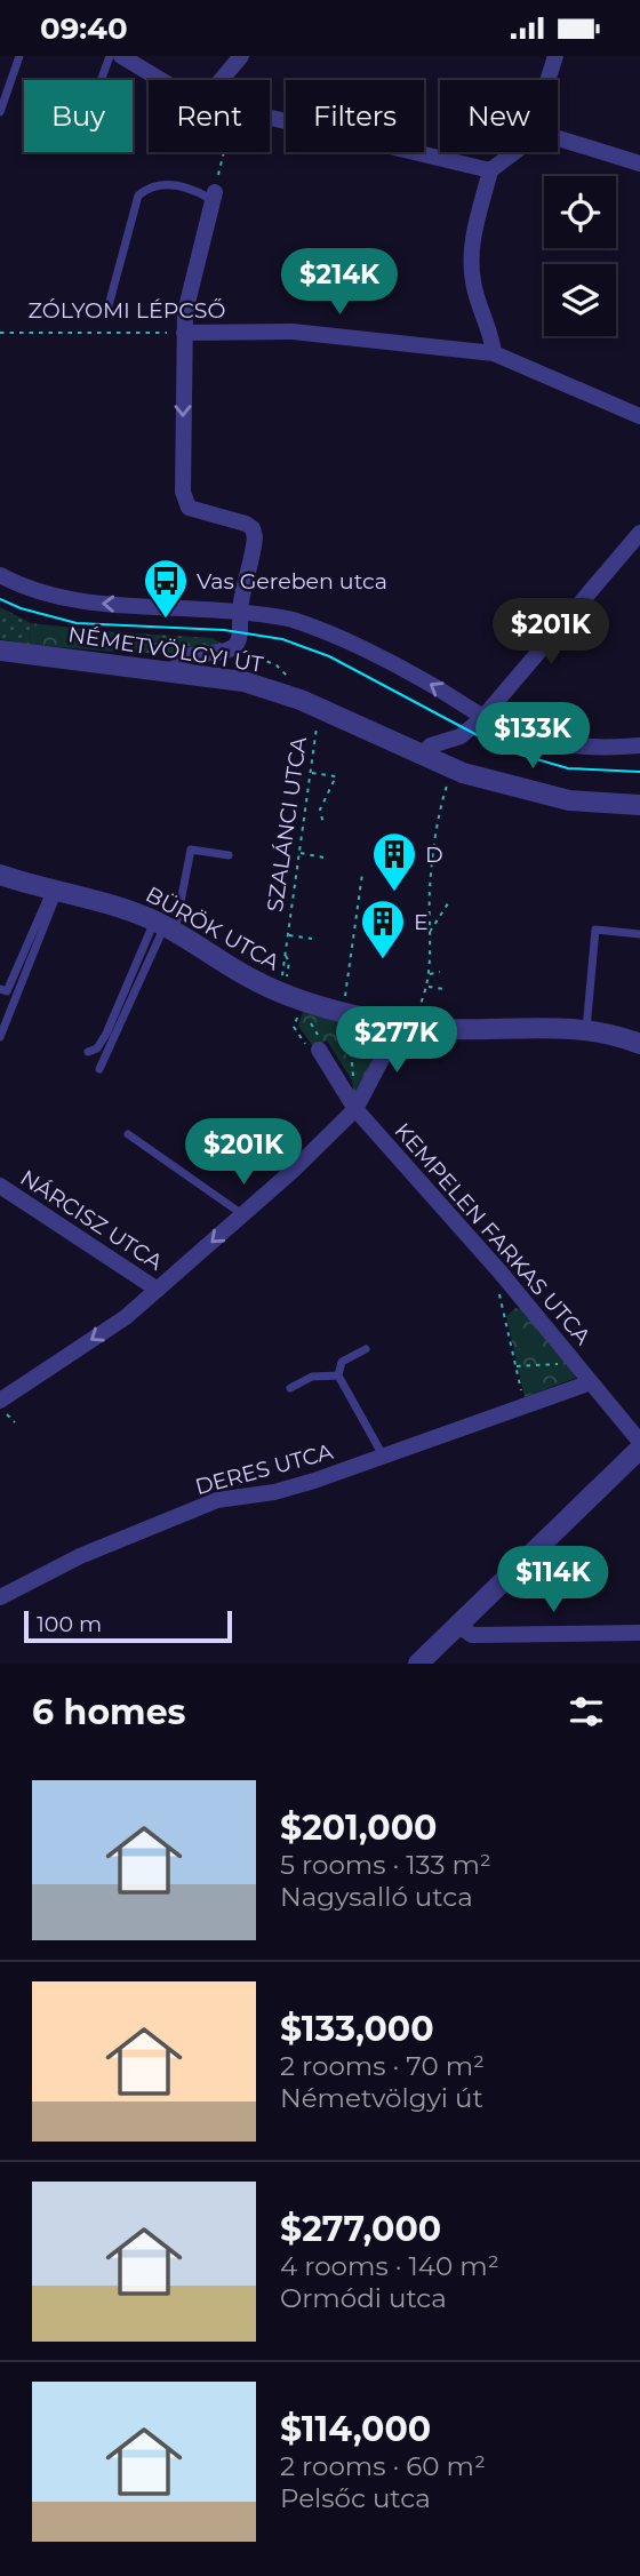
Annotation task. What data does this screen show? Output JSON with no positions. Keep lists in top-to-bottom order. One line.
{"streets":{"street":["ZÓLYOMI LÉPCSŐ","NÉMETVÖLGYI ÚT","BÜRÖK UTCA","NÁRCISZ UTCA","KEMPELEN FARKAS UTCA","DERES UTCA"],"path":["SZALÁNCI UTCA"]},"crossings":[["KEMPELEN FARKAS UTCA","DERES UTCA"]],"places":{"bus stop":["Vas Gereben utca"],"building":["D","E"]},"scale_bar":"100 m","page":{"status":"09:40","chip":["Buy","Rent","Filters","New"],"price":["$214K","$201K","$133K","$277K","$201K","$114K"],"scale":"100 m","heading":"6 homes","list":[{"name":"$201,000","note":"5 rooms · 133 m² · Nagysalló utca"},{"name":"$133,000","note":"2 rooms · 70 m² · Németvölgyi út"},{"name":"$277,000","note":"4 rooms · 140 m² · Ormódi utca"},{"name":"$114,000","note":"2 rooms · 60 m² · Pelsőc utca"}]}}
